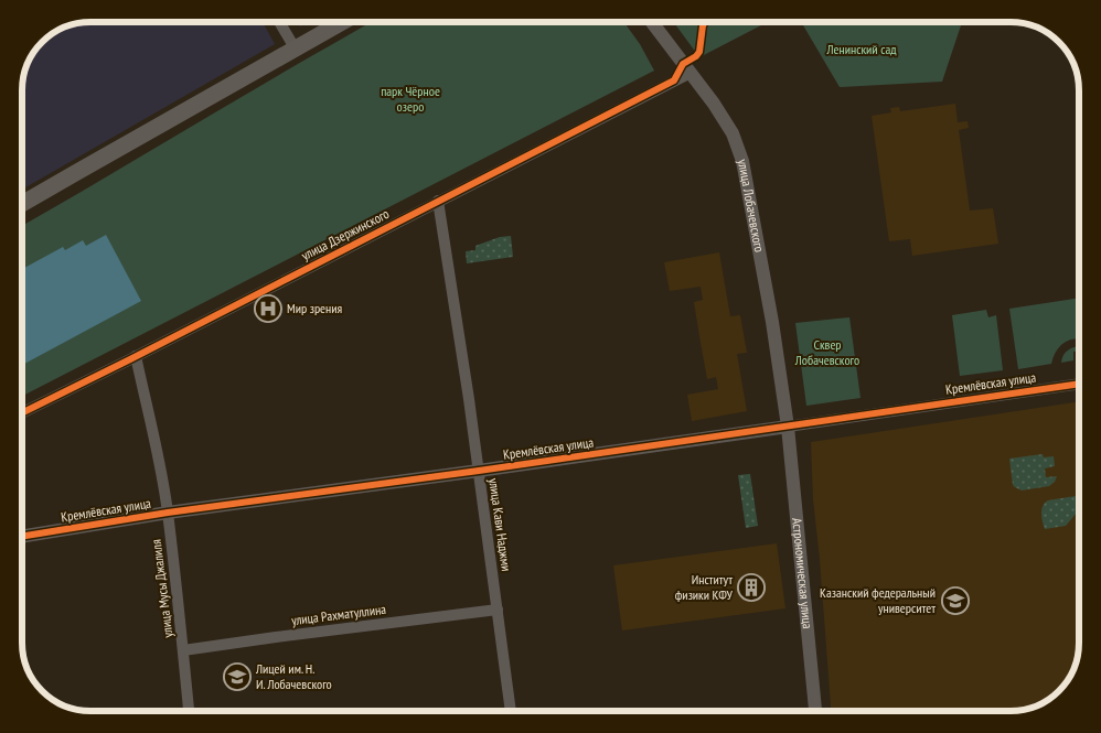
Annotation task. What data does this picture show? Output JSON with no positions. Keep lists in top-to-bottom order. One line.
{"streets":{"street":["улица Лобачевского","улица Дзержинского","Кремлёвская улица","улица Кави Наджми","Астрономическая улица","улица Мусы Джалиля","улица Рахматуллина"]},"crossings":[["улица Лобачевского","улица Дзержинского"],["улица Лобачевского","Кремлёвская улица"],["улица Лобачевского","Астрономическая улица"],["улица Дзержинского","улица Кави Наджми"],["улица Дзержинского","улица Мусы Джалиля"],["Кремлёвская улица","улица Кави Наджми"],["Кремлёвская улица","Астрономическая улица"],["Кремлёвская улица","улица Мусы Джалиля"],["улица Кави Наджми","улица Рахматуллина"],["улица Мусы Джалиля","улица Рахматуллина"]],"parks":["Ленинский сад","парк Чёрное озеро","Сквер Лобачевского"],"places":{"hospital":["Мир зрения"],"building":["Институт физики КФУ"],"school or university":["Казанский федеральный университет","Лицей им. Н. И. Лобачевского"]}}
